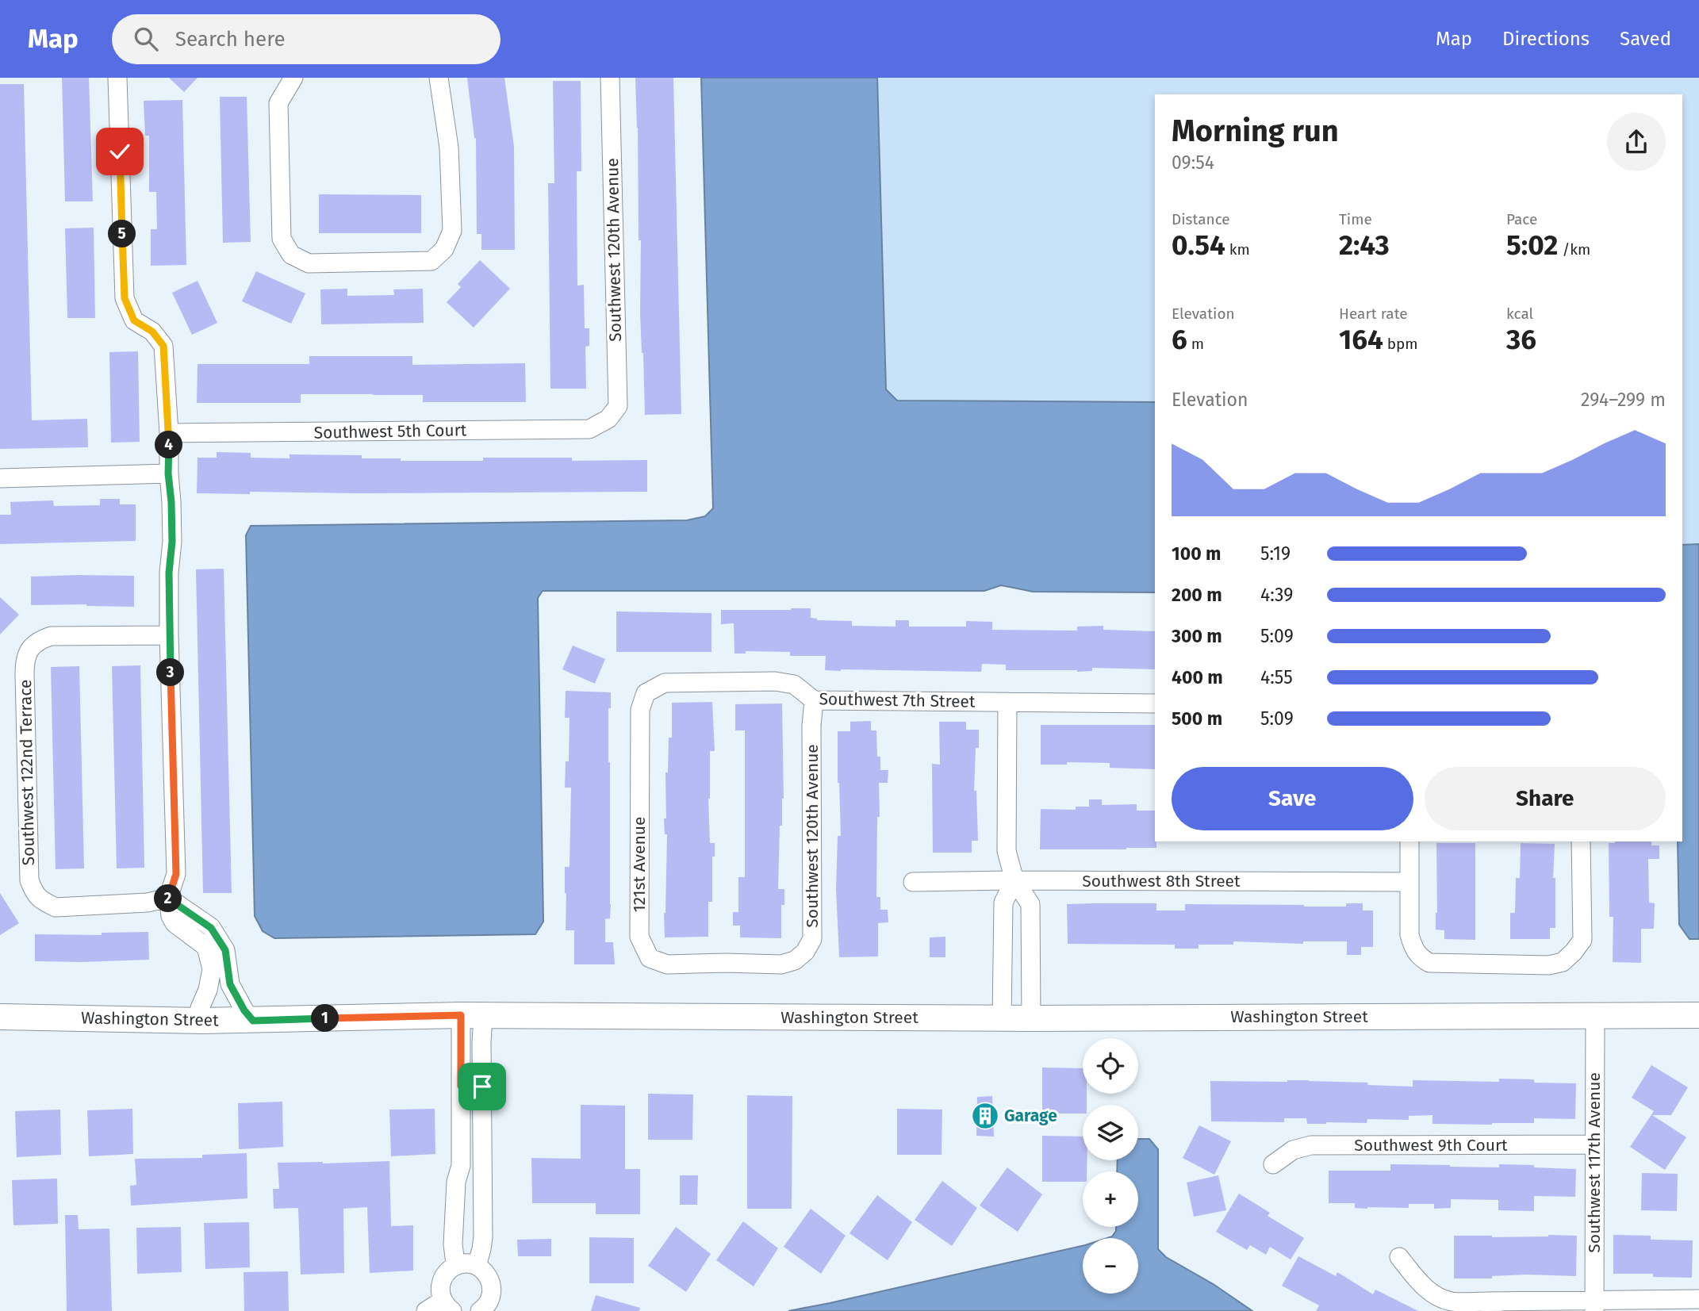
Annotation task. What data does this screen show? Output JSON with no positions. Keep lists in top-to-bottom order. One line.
{"streets":{"street":["Southwest 120th Avenue","Southwest 5th Court","Southwest 7th Street","Southwest 122nd Terrace","121st Avenue","Southwest 8th Street","Washington Street","Southwest 9th Court","Southwest 117th Avenue"]},"crossings":[["Southwest 120th Avenue","Southwest 5th Court"],["Southwest 120th Avenue","Southwest 7th Street"],["Southwest 120th Avenue","121st Avenue"],["Southwest 7th Street","121st Avenue"],["Washington Street","Southwest 117th Avenue"],["Southwest 9th Court","Southwest 117th Avenue"]],"places":{"building":["Garage"]},"page":{"header":"Map","search":"Search here","nav":["Map","Directions","Saved"],"heading":["Morning run","09:54"],"stats":[["Distance","0.54 km"],["Time","2:43"],["Pace","5:02 /km"],["Elevation","6 m"],["Heart rate","164 bpm"],["kcal","36"]],"pins":["5","4","3","2","1"],"chart":["Elevation","294–299 m"],"list":[{"name":"100 m","note":"5:19"},{"name":"200 m","note":"4:39"},{"name":"300 m","note":"5:09"},{"name":"400 m","note":"4:55"},{"name":"500 m","note":"5:09"}],"buttons":["Save","Share"],"map_buttons":["+","−"]}}
